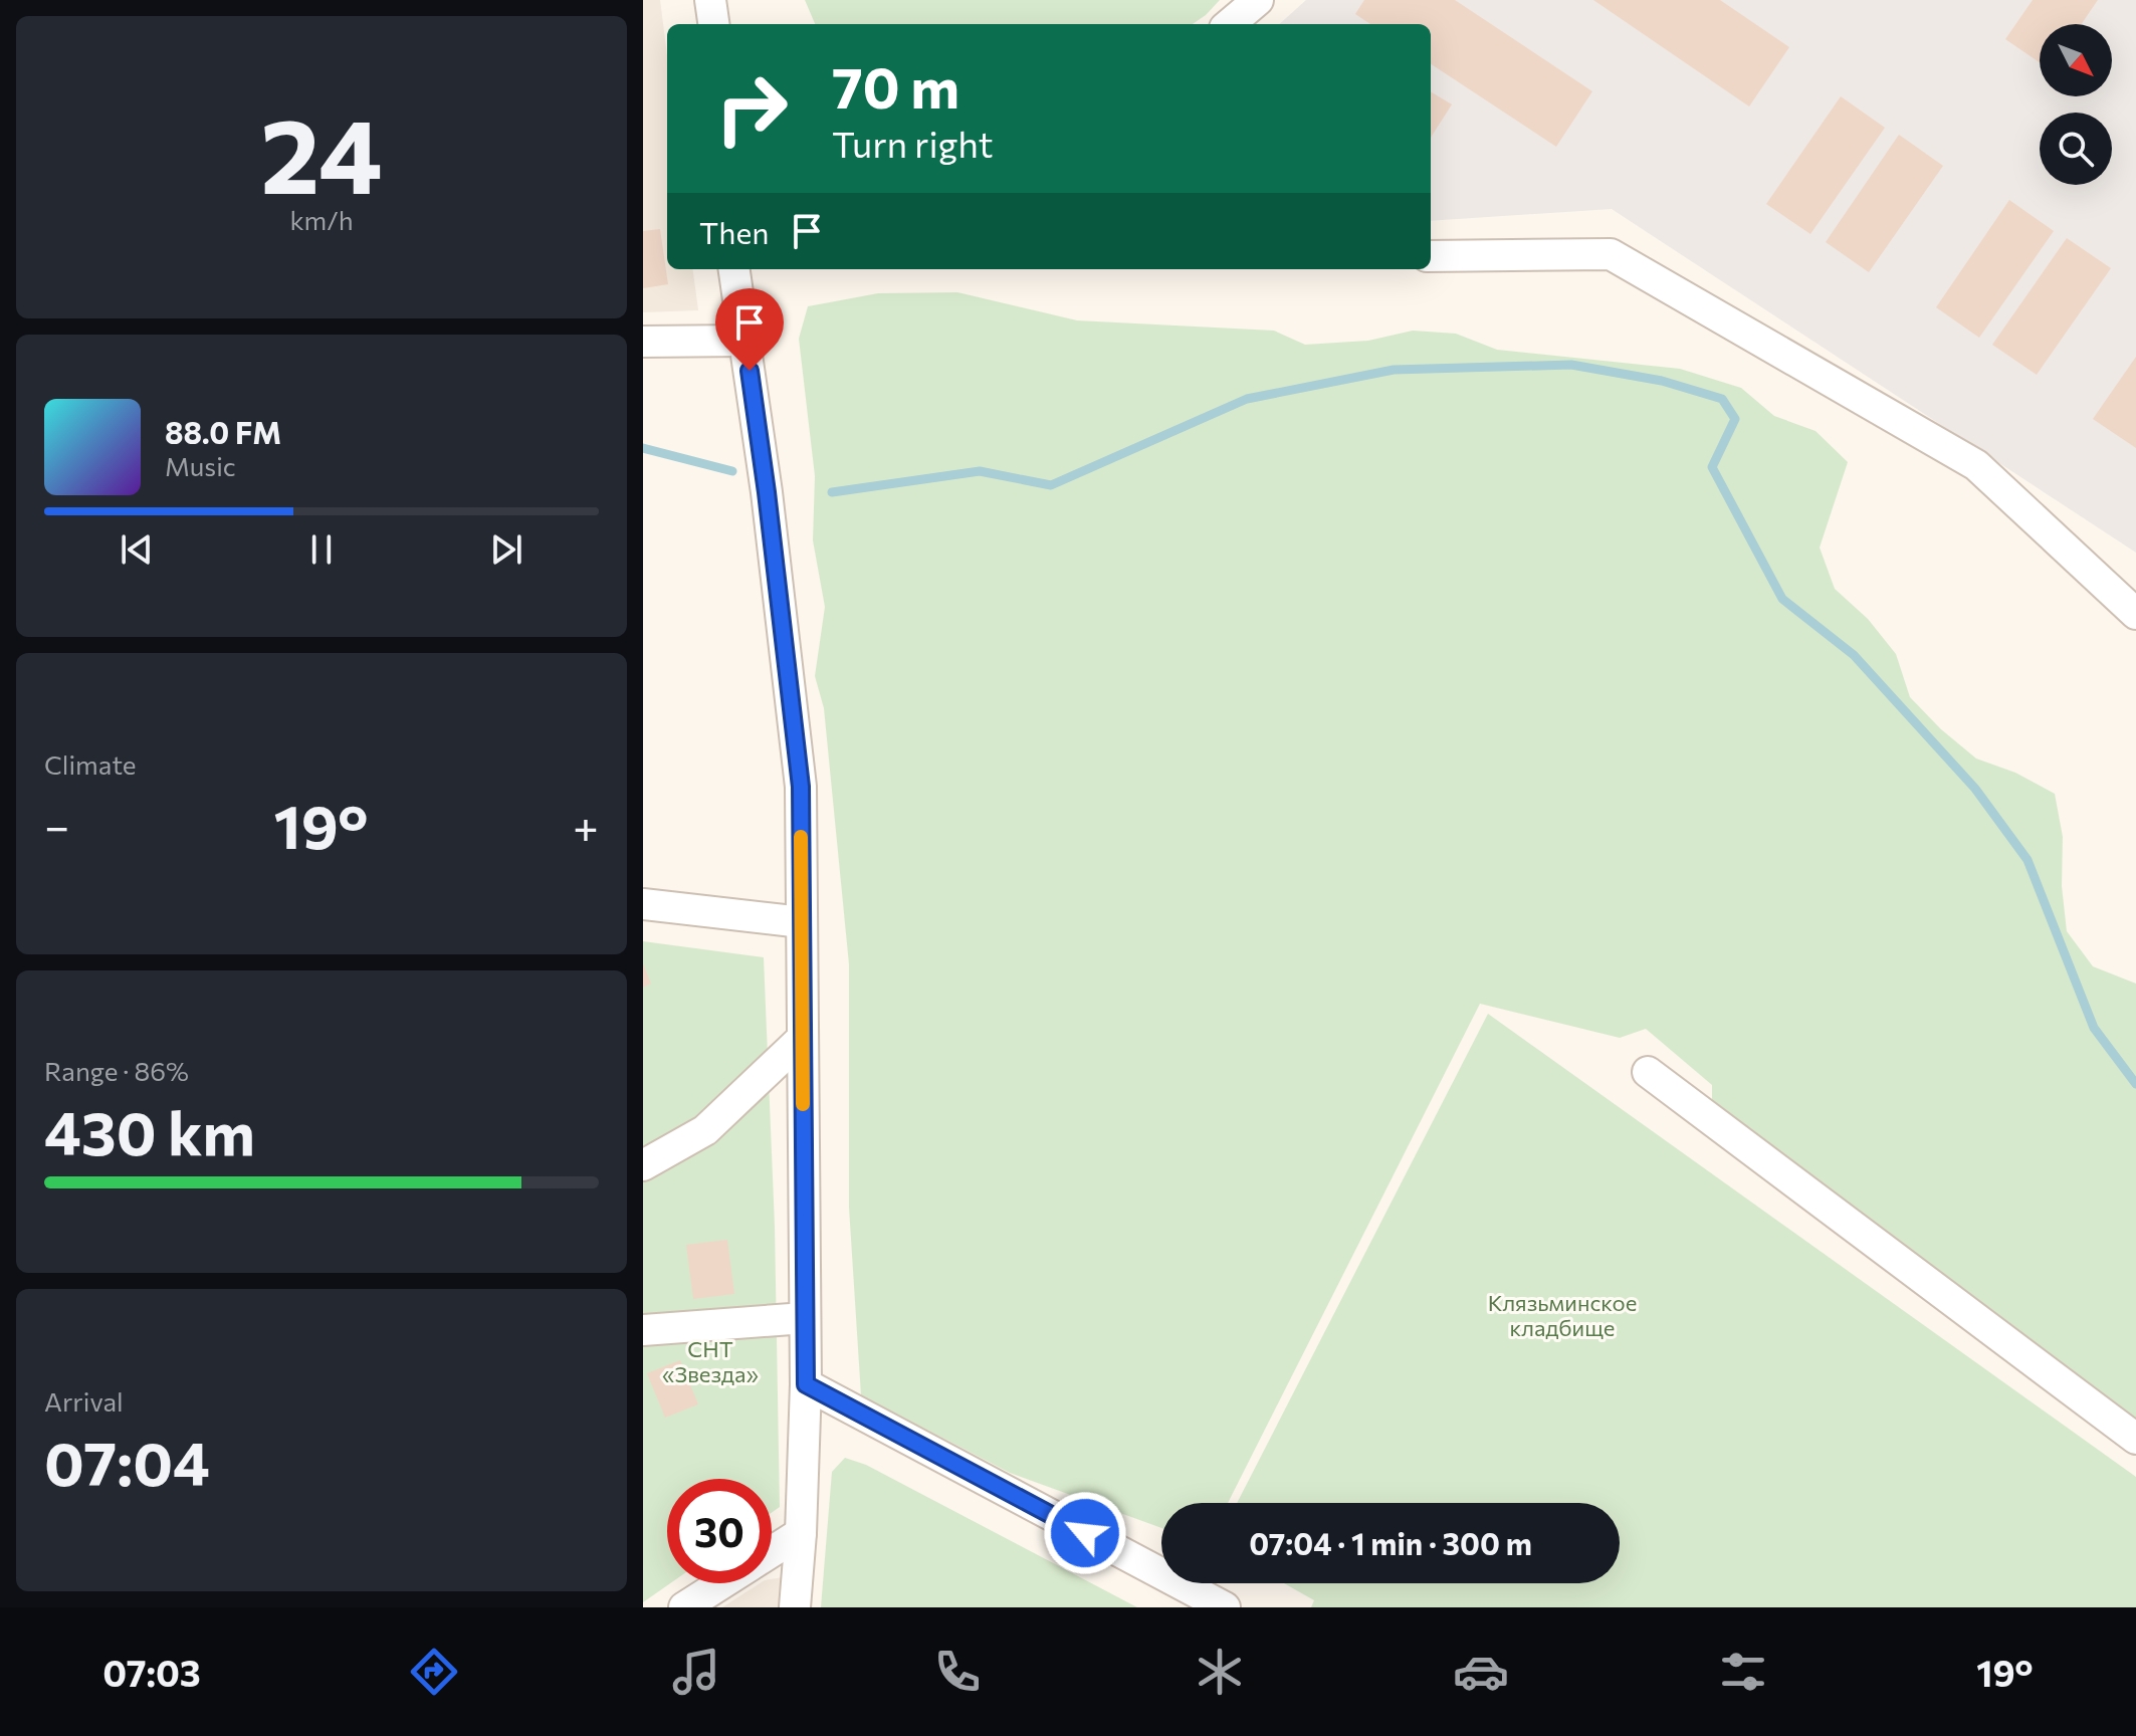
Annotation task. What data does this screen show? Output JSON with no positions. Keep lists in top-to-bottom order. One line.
{"parks":["Клязьминское кладбище","СНТ «Звезда»"],"north":"bottom right","page":{"tile":[["24","km/h"],"Climate",["Range · 86%","430 km"],["Arrival","07:04"]],"turn":["70 m","Turn right"],"then":"Then","song":["88.0 FM","Music"],"heat":["−","19°","+"],"limit":"30","trip":"07:04 · 1 min · 300 m","tabs":["07:03","19°"]}}
